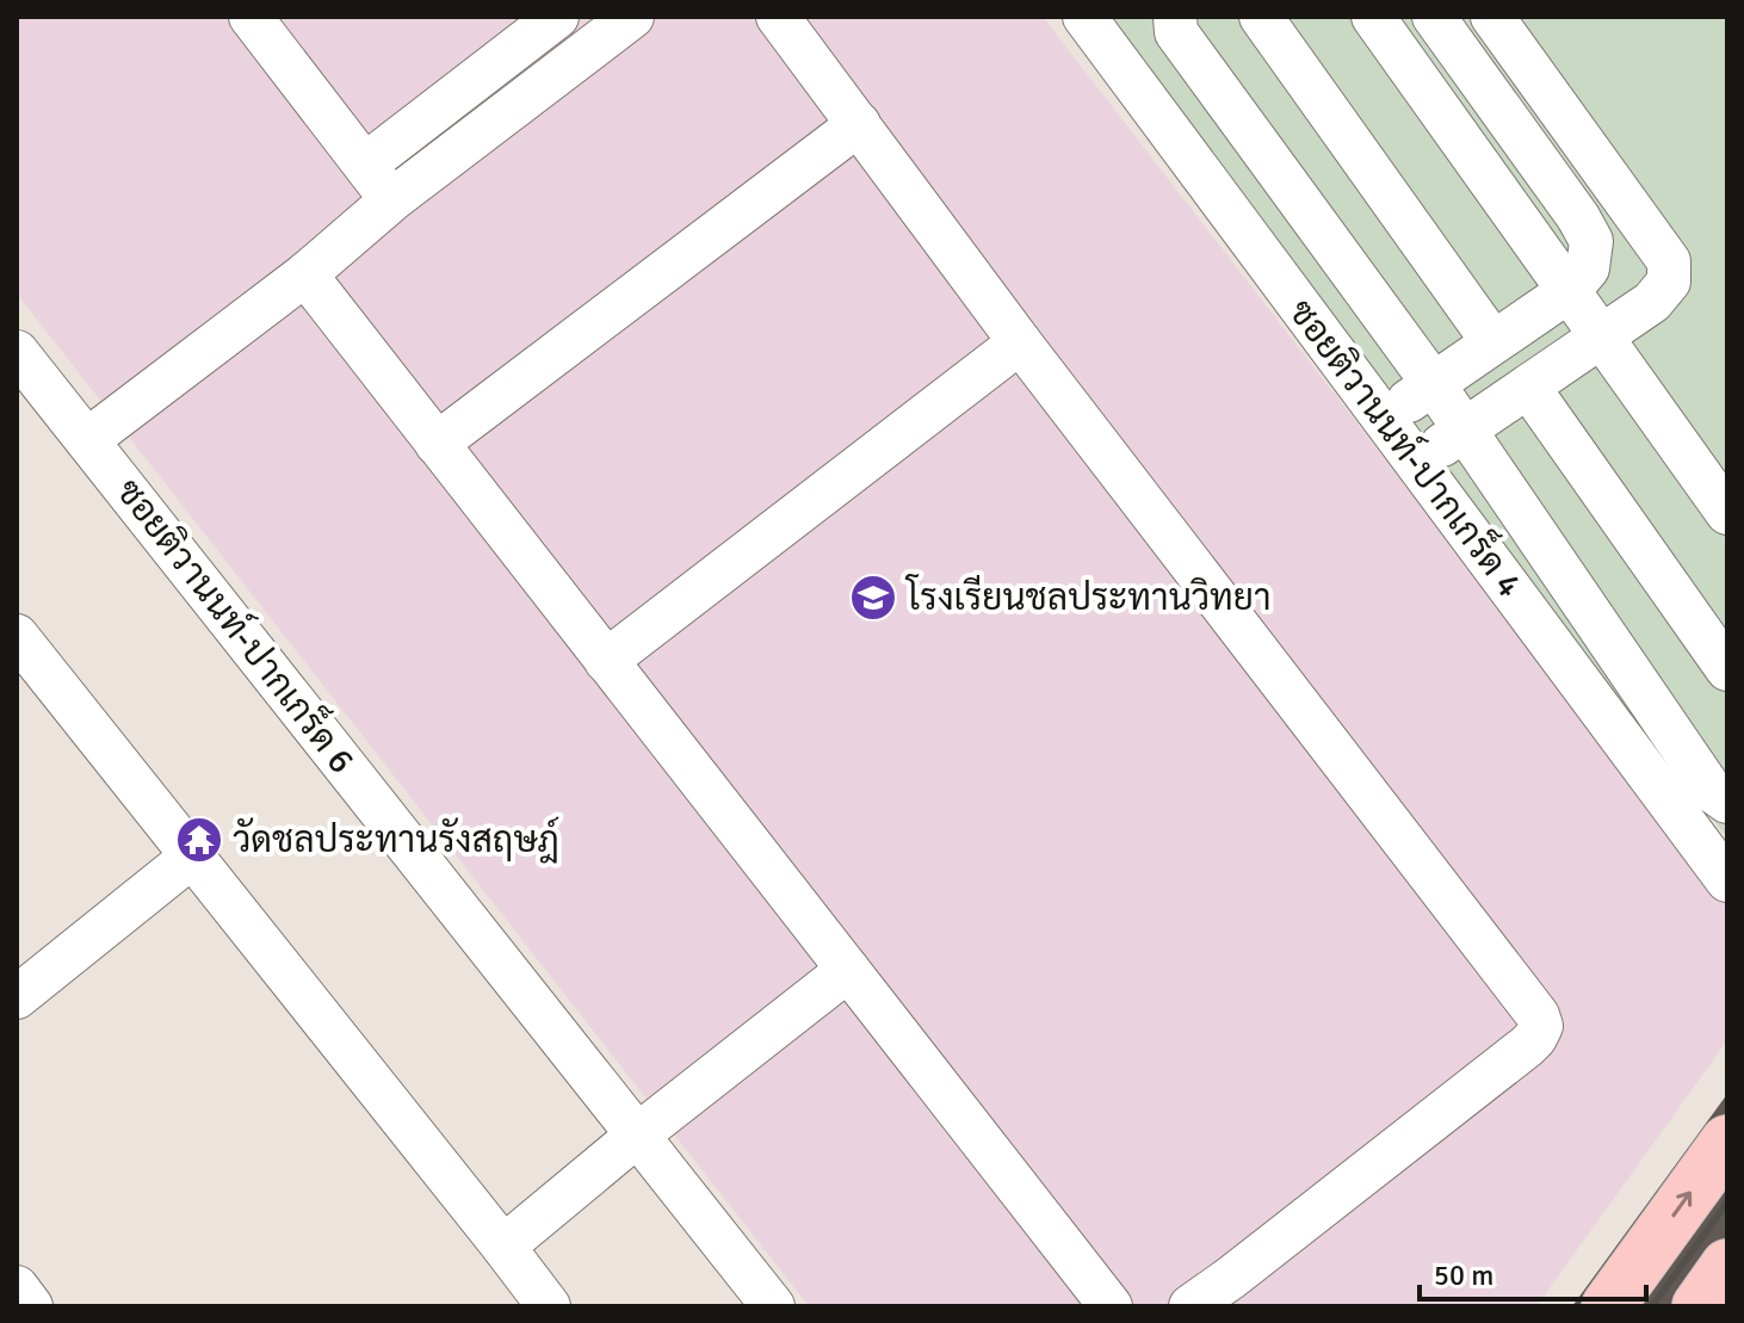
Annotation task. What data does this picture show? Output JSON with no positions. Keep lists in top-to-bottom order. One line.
{"streets":{"street":["ซอยติวานนท์-ปากเกร็ด 4","ซอยติวานนท์-ปากเกร็ด 6"]},"places":{"school or university":["โรงเรียนชลประทานวิทยา"],"temple":["วัดชลประทานรังสฤษฎ์"]},"scale_bar":"50 m"}
